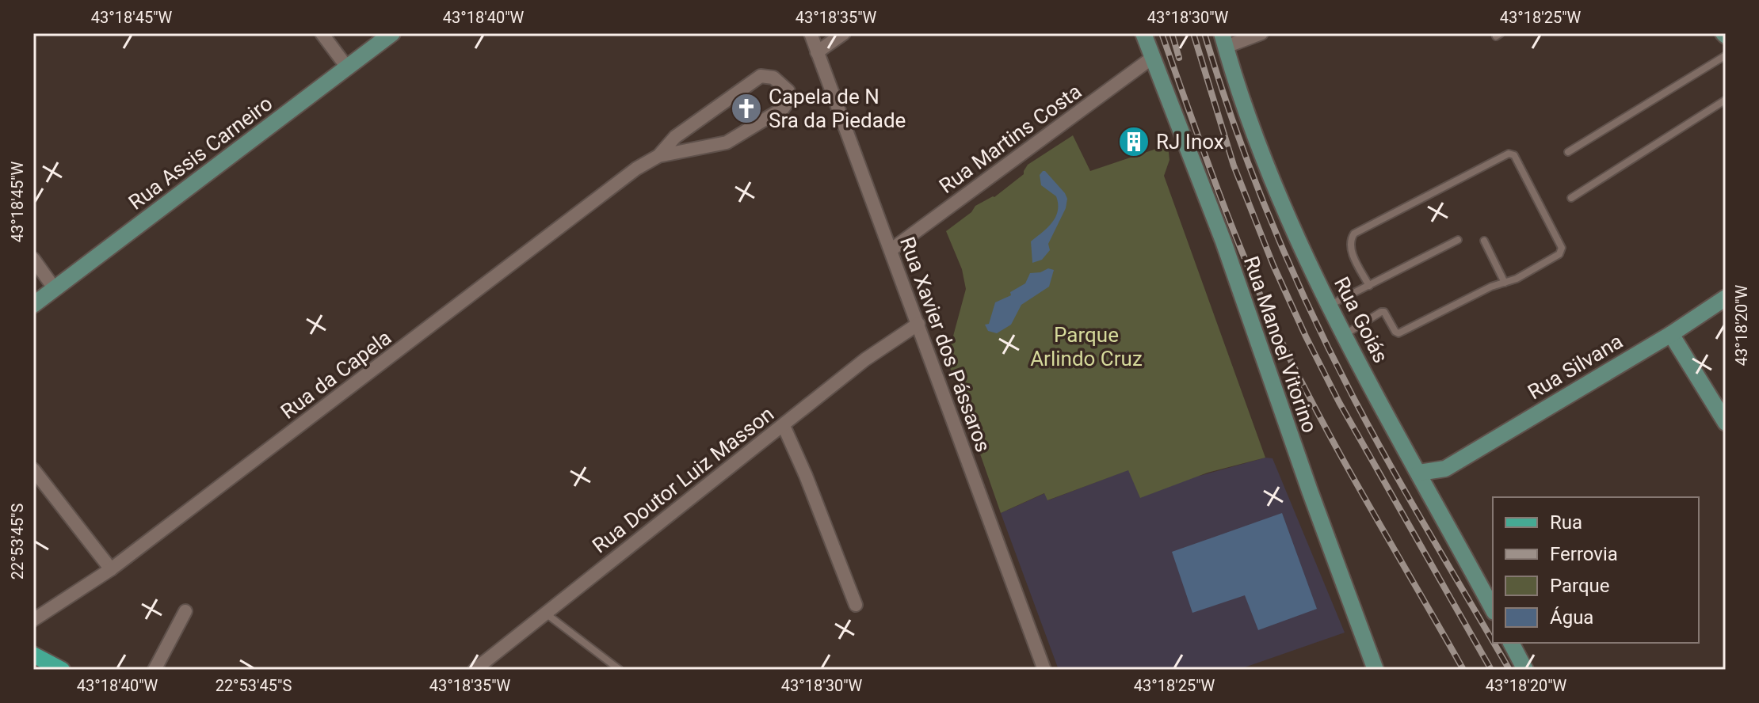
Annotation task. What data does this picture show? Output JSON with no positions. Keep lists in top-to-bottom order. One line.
{"streets":{"main road":["Rua Assis Carneiro","Rua Goiás","Rua Manoel Vitorino","Rua Silvana"],"street":["Rua Martins Costa","Rua Xavier dos Pássaros","Rua da Capela","Rua Doutor Luiz Masson"]},"crossings":[["Rua Martins Costa","Rua Xavier dos Pássaros"],["Rua Martins Costa","Rua Manoel Vitorino"],["Rua Goiás","Rua Silvana"],["Rua Xavier dos Pássaros","Rua Doutor Luiz Masson"]],"parks":["Parque Arlindo Cruz"],"places":{"church":["Capela de N Sra da Piedade"],"building":["RJ Inox"]},"legend":["Rua","Ferrovia","Parque","Água"],"coordinates":["43°18'45\"W","43°18'40\"W","43°18'35\"W","43°18'30\"W","43°18'25\"W","43°18'20\"W","22°53'45\"S"]}
